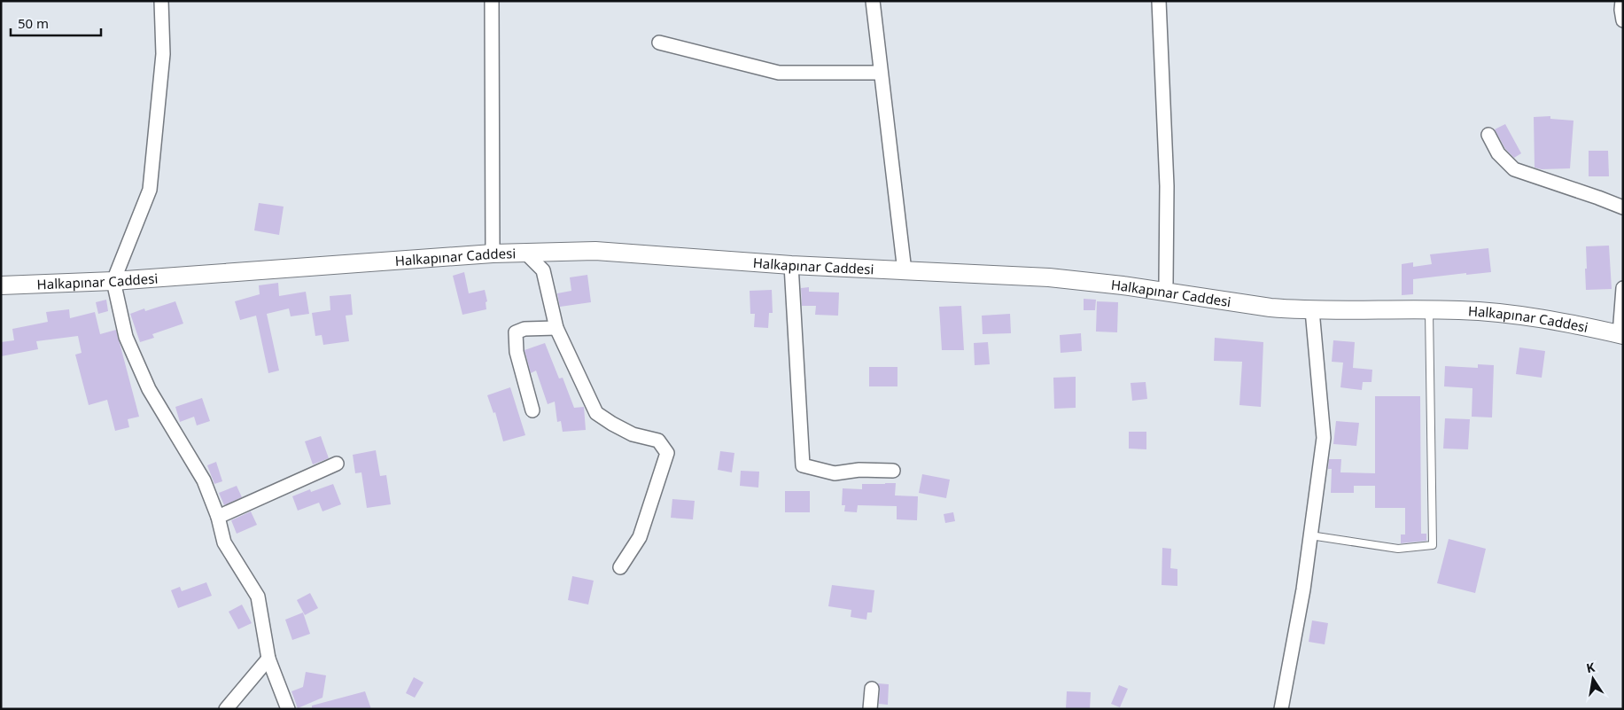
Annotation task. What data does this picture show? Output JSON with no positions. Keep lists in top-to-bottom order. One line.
{"streets":{"main road":["Halkapınar Caddesi"]},"scale_bar":"50 m","north":"top"}
